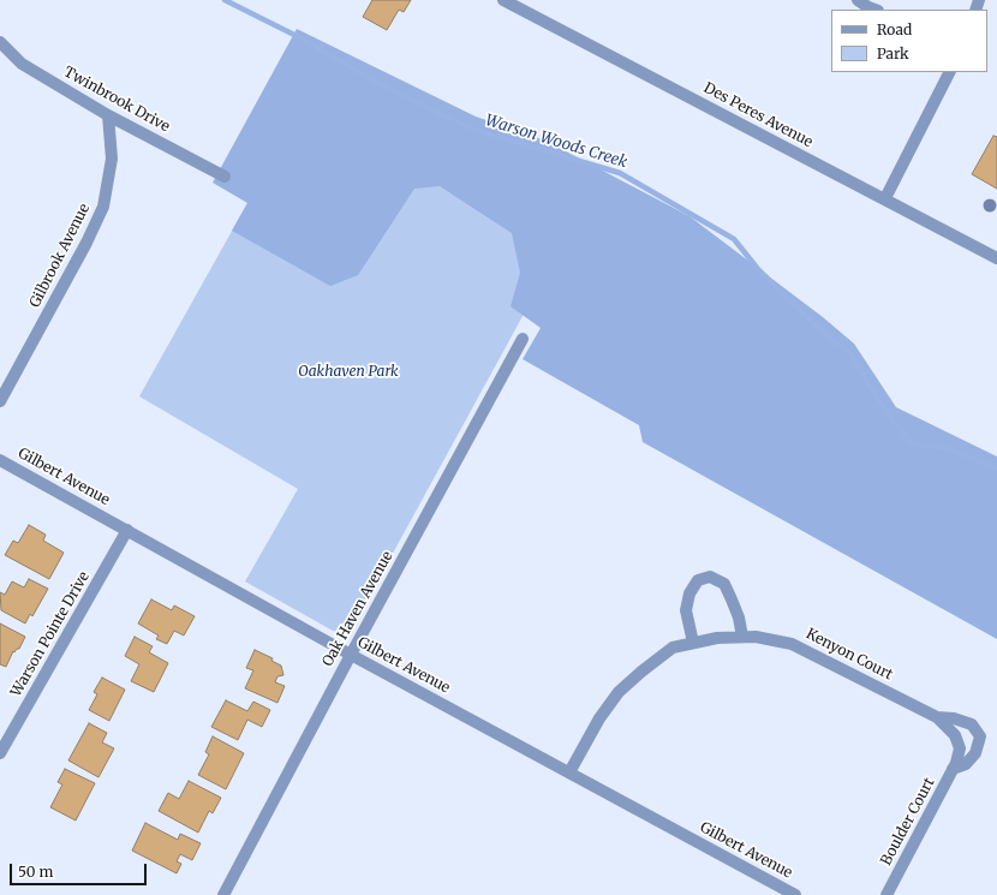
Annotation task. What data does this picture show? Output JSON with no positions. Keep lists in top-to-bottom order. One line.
{"streets":{"street":["Twinbrook Drive","Des Peres Avenue","Gilbrook Avenue","Gilbert Avenue","Oak Haven Avenue","Warson Pointe Drive","Kenyon Court","Boulder Court"]},"crossings":[["Twinbrook Drive","Gilbrook Avenue"],["Gilbert Avenue","Oak Haven Avenue"],["Gilbert Avenue","Warson Pointe Drive"],["Gilbert Avenue","Kenyon Court"],["Kenyon Court","Boulder Court"]],"water":["Warson Woods Creek"],"parks":["Oakhaven Park"],"legend":["Road","Park"],"scale_bar":"50 m"}
